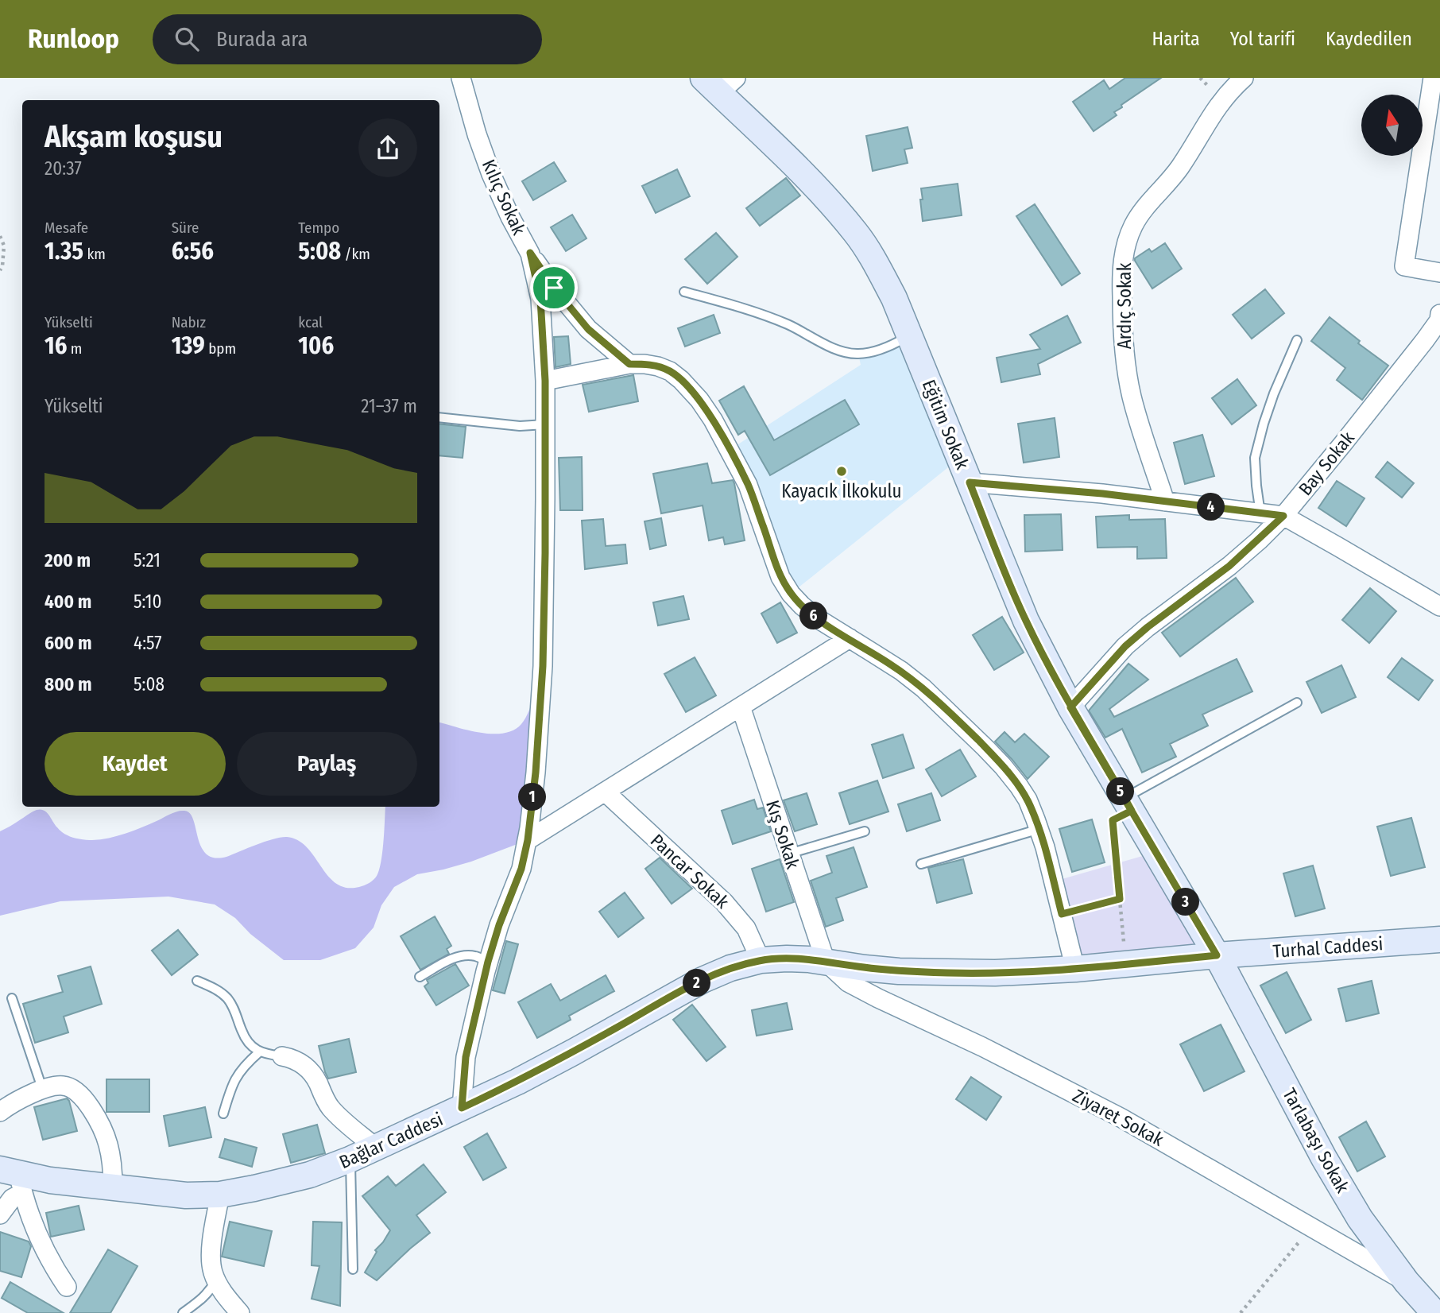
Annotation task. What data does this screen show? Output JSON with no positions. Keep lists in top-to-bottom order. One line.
{"streets":{"street":["Kılıç Sokak","Ardıç Sokak","Eğitim Sokak","Bay Sokak","Kış Sokak","Pancar Sokak","Turhal Caddesi","Ziyaret Sokak","Bağlar Caddesi","Tarlabaşı Sokak"]},"crossings":[["Kılıç Sokak","Bağlar Caddesi"],["Eğitim Sokak","Bay Sokak"],["Eğitim Sokak","Turhal Caddesi"],["Eğitim Sokak","Bağlar Caddesi"],["Eğitim Sokak","Tarlabaşı Sokak"],["Kış Sokak","Ziyaret Sokak"],["Kış Sokak","Bağlar Caddesi"],["Pancar Sokak","Bağlar Caddesi"],["Turhal Caddesi","Bağlar Caddesi"],["Turhal Caddesi","Tarlabaşı Sokak"],["Ziyaret Sokak","Bağlar Caddesi"],["Ziyaret Sokak","Tarlabaşı Sokak"],["Bağlar Caddesi","Tarlabaşı Sokak"]],"places":["Kayacık İlkokulu"],"north":"top","page":{"header":"Runloop","search":"Burada ara","nav":["Harita","Yol tarifi","Kaydedilen"],"heading":["Akşam koşusu","20:37"],"stats":[["Mesafe","1.35 km"],["Süre","6:56"],["Tempo","5:08 /km"],["Yükselti","16 m"],["Nabız","139 bpm"],["kcal","106"]],"chart":["Yükselti","21–37 m"],"pins":["4","6","5","1","3","2"],"list":[{"name":"200 m","note":"5:21"},{"name":"400 m","note":"5:10"},{"name":"600 m","note":"4:57"},{"name":"800 m","note":"5:08"}],"buttons":["Kaydet","Paylaş"]}}
